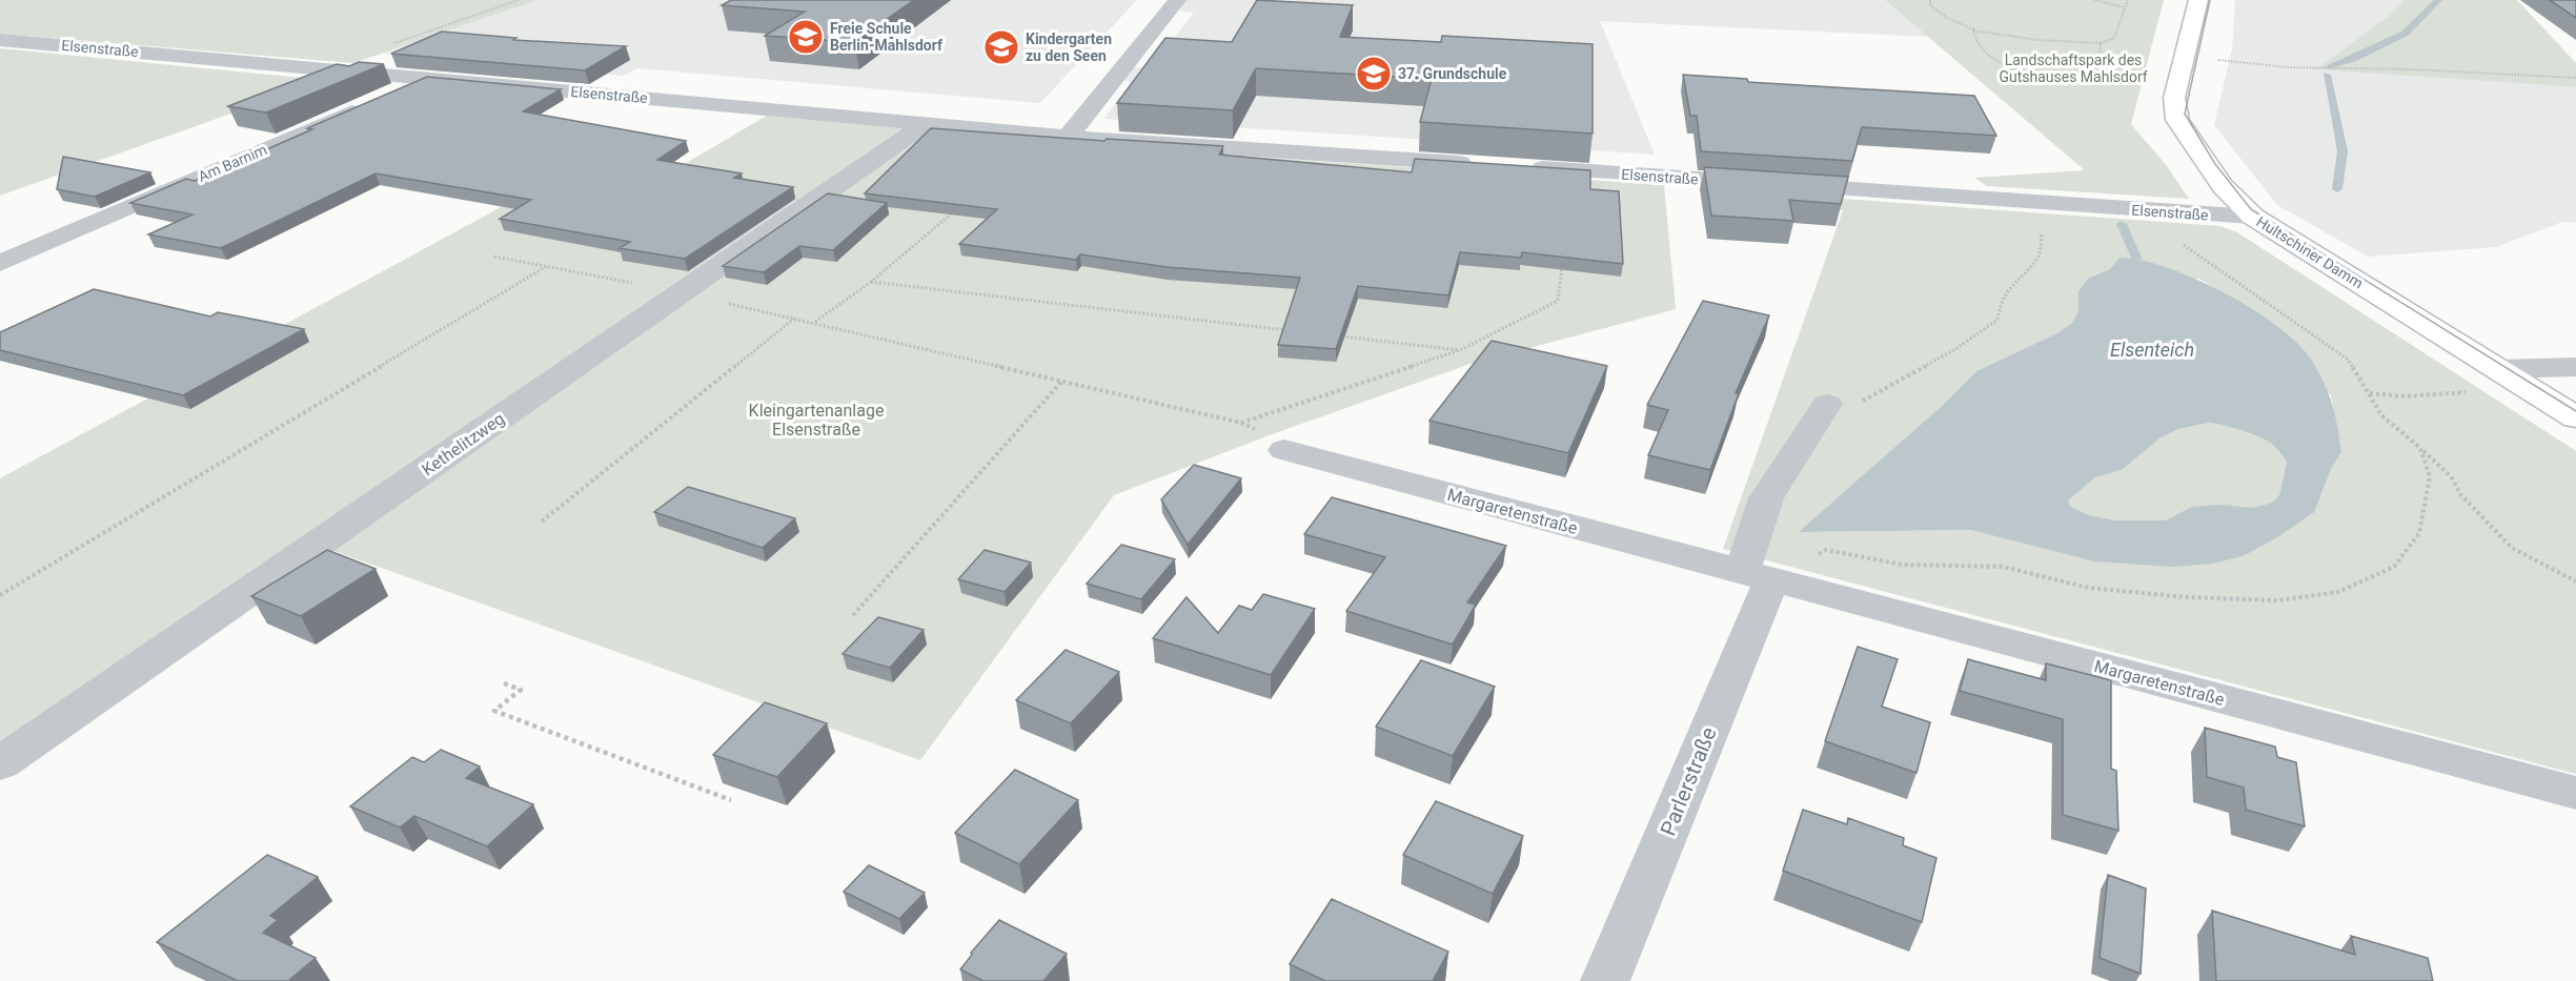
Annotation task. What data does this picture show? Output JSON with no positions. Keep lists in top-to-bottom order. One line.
{"streets":{"main road":["Hultschiner Damm"],"street":["Elsenstraße","Am Barnim","Kethelitzweg","Margaretenstraße","Parlerstraße"]},"crossings":[["Elsenstraße","Am Barnim"],["Elsenstraße","Hultschiner Damm"],["Elsenstraße","Kethelitzweg"],["Margaretenstraße","Parlerstraße"]],"water":["Elsenteich"],"parks":["Landschaftspark des Gutshauses Mahlsdorf","Kleingartenanlage Elsenstraße"],"places":{"school or university":["Freie Schule Berlin-Mahlsdorf","Kindergarten zu den Seen","37. Grundschule"]}}
